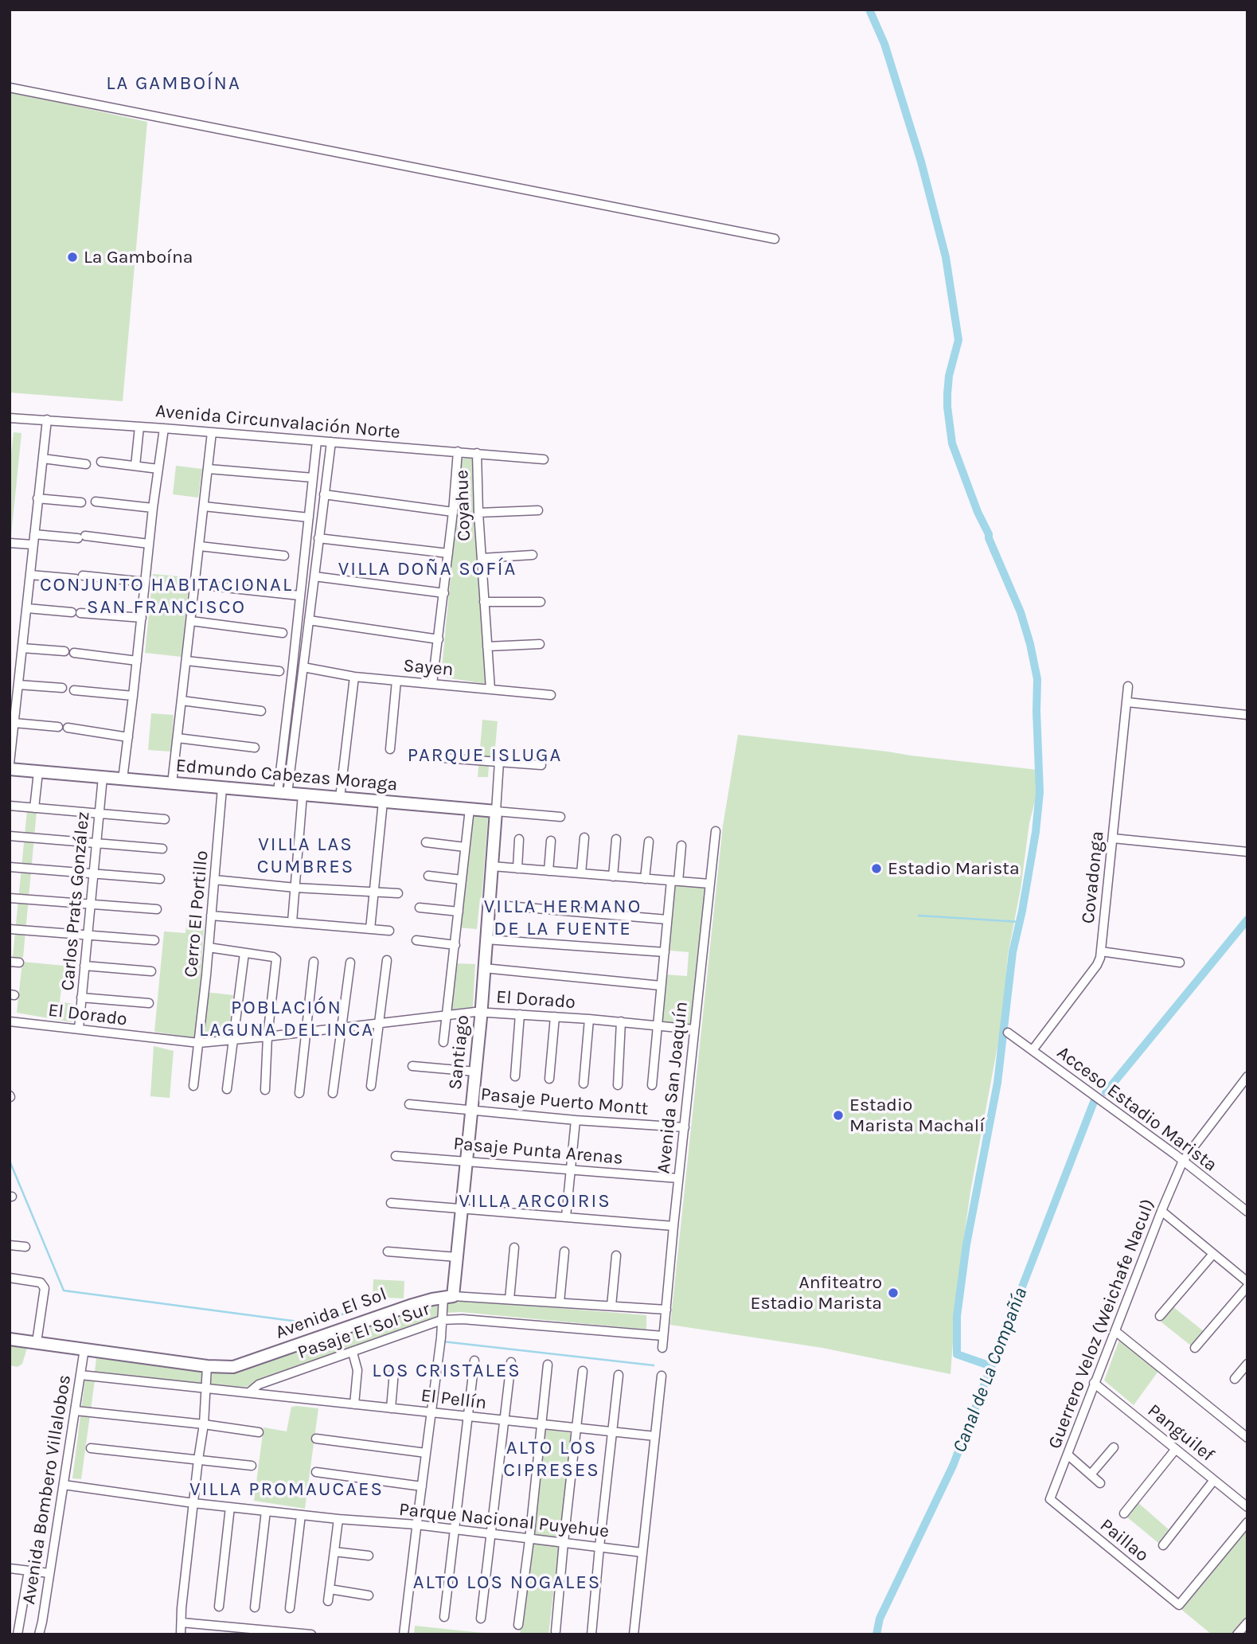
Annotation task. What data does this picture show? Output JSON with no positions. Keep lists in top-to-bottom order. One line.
{"streets":{"street":["Avenida Circunvalación Norte","Coyahue","Sayen","Edmundo Cabezas Moraga","Covadonga","Carlos Prats González","Cerro El Portillo","El Dorado","Santiago","Avenida San Joaquín","Pasaje Puerto Montt","Acceso Estadio Marista","Pasaje Punta Arenas","Avenida El Sol","Guerrero Veloz (Weichafe Nacul)","Pasaje El Sol Sur","El Pellín","Panguilef","Avenida Bombero Villalobos","Parque Nacional Puyehue","Paillao"]},"crossings":[["Avenida Circunvalación Norte","Coyahue"],["Coyahue","Sayen"],["Edmundo Cabezas Moraga","Carlos Prats González"],["Edmundo Cabezas Moraga","Cerro El Portillo"],["Edmundo Cabezas Moraga","Santiago"],["Covadonga","Acceso Estadio Marista"],["Carlos Prats González","El Dorado"],["Cerro El Portillo","El Dorado"],["El Dorado","Santiago"],["El Dorado","Avenida San Joaquín"],["Santiago","Pasaje Puerto Montt"],["Santiago","Pasaje Punta Arenas"],["Santiago","Avenida El Sol"],["Avenida San Joaquín","Pasaje Puerto Montt"],["Avenida San Joaquín","Pasaje Punta Arenas"],["Avenida San Joaquín","Avenida El Sol"],["Avenida San Joaquín","Pasaje El Sol Sur"],["Acceso Estadio Marista","Guerrero Veloz (Weichafe Nacul)"],["Avenida El Sol","Avenida Bombero Villalobos"],["Guerrero Veloz (Weichafe Nacul)","Panguilef"],["Guerrero Veloz (Weichafe Nacul)","Paillao"],["Pasaje El Sol Sur","El Pellín"],["Avenida Bombero Villalobos","Parque Nacional Puyehue"]],"districts":["LA GAMBOÍNA","VILLA DOÑA SOFÍA","CONJUNTO HABITACIONAL SAN FRANCISCO","PARQUE ISLUGA","VILLA LAS CUMBRES","VILLA HERMANO DE LA FUENTE","POBLACIÓN LAGUNA DEL INCA","VILLA ARCOIRIS","LOS CRISTALES","ALTO LOS CIPRESES","VILLA PROMAUCAES","ALTO LOS NOGALES"],"water":["Canal de La Compañía"],"places":["La Gamboína","Estadio Marista","Estadio Marista Machalí","Anfiteatro Estadio Marista"]}
